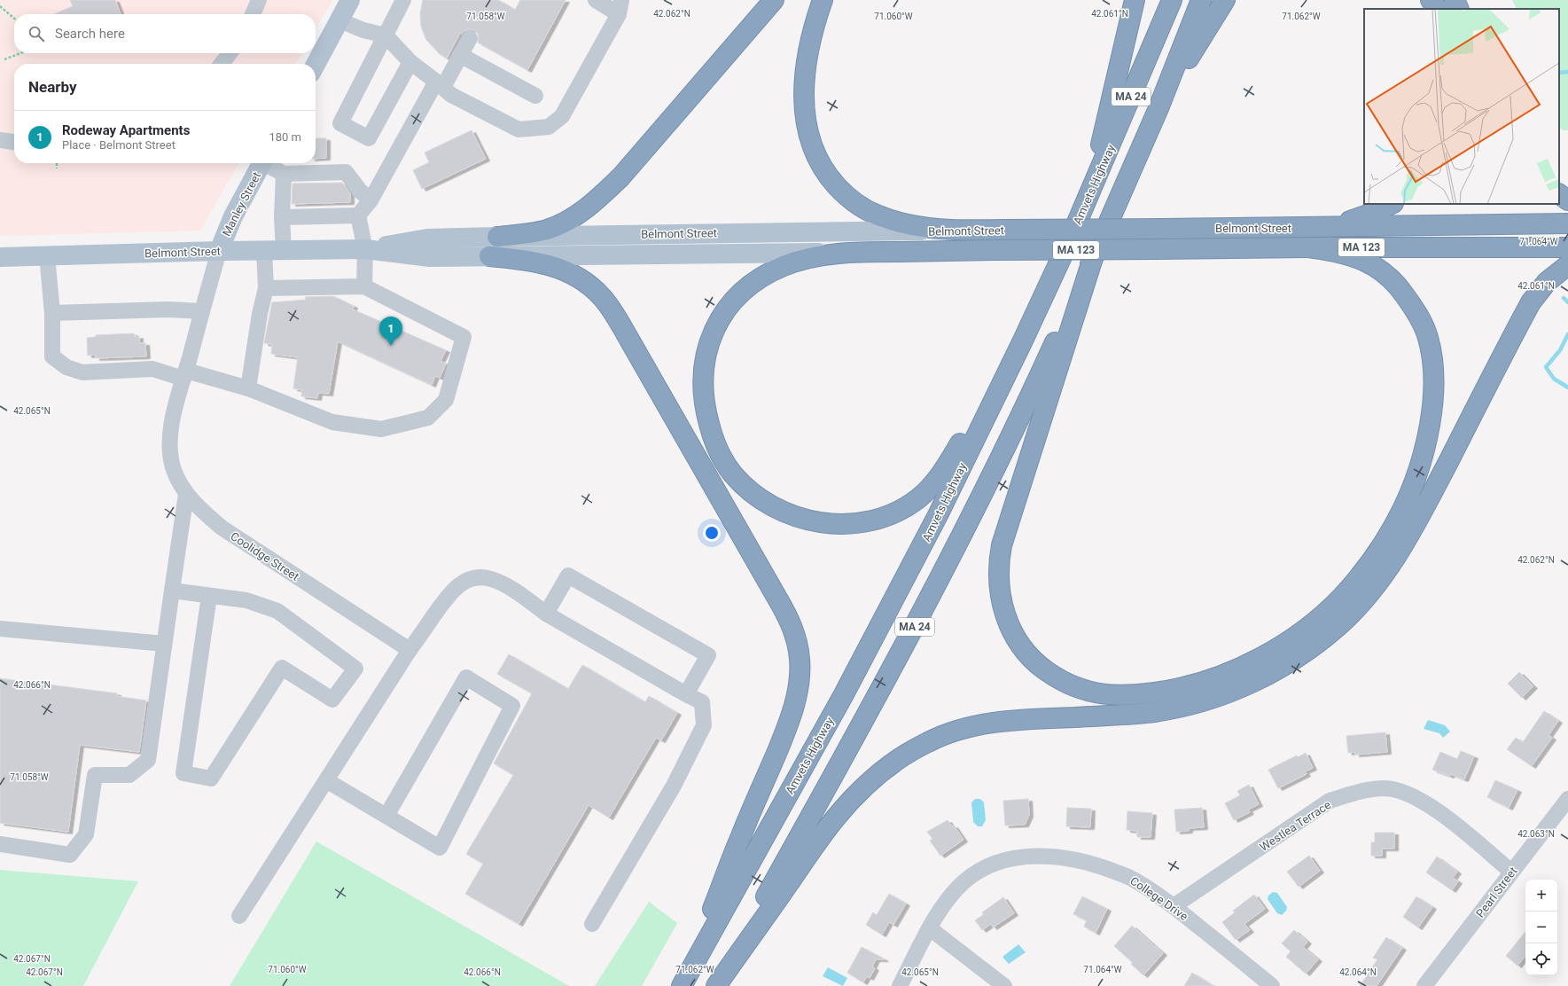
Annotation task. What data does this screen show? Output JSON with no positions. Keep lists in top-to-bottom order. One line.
{"streets":{"highway":["MA 24","Amvets Highway","Belmont Street","MA 123"],"main road":["Manley Street"],"street":["Coolidge Street","Westlea Terrace","Pearl Street","College Drive"]},"crossings":[["Manley Street","Belmont Street"],["Manley Street","Coolidge Street"],["Belmont Street","Coolidge Street"],["Westlea Terrace","Pearl Street"],["Westlea Terrace","College Drive"]],"page":{"search":"Search here","heading":"Nearby","list":[{"mark":"1","name":"Rodeway Apartments","note":"Place · Belmont Street","value":"180 m"}],"pins":"1","map_buttons":["+","−"]},"coordinates":["42.062°N","42.061°N","71.058°W","71.060°W","71.062°W","71.064°W","42.065°N","42.066°N","42.063°N","42.067°N","42.064°N"]}
